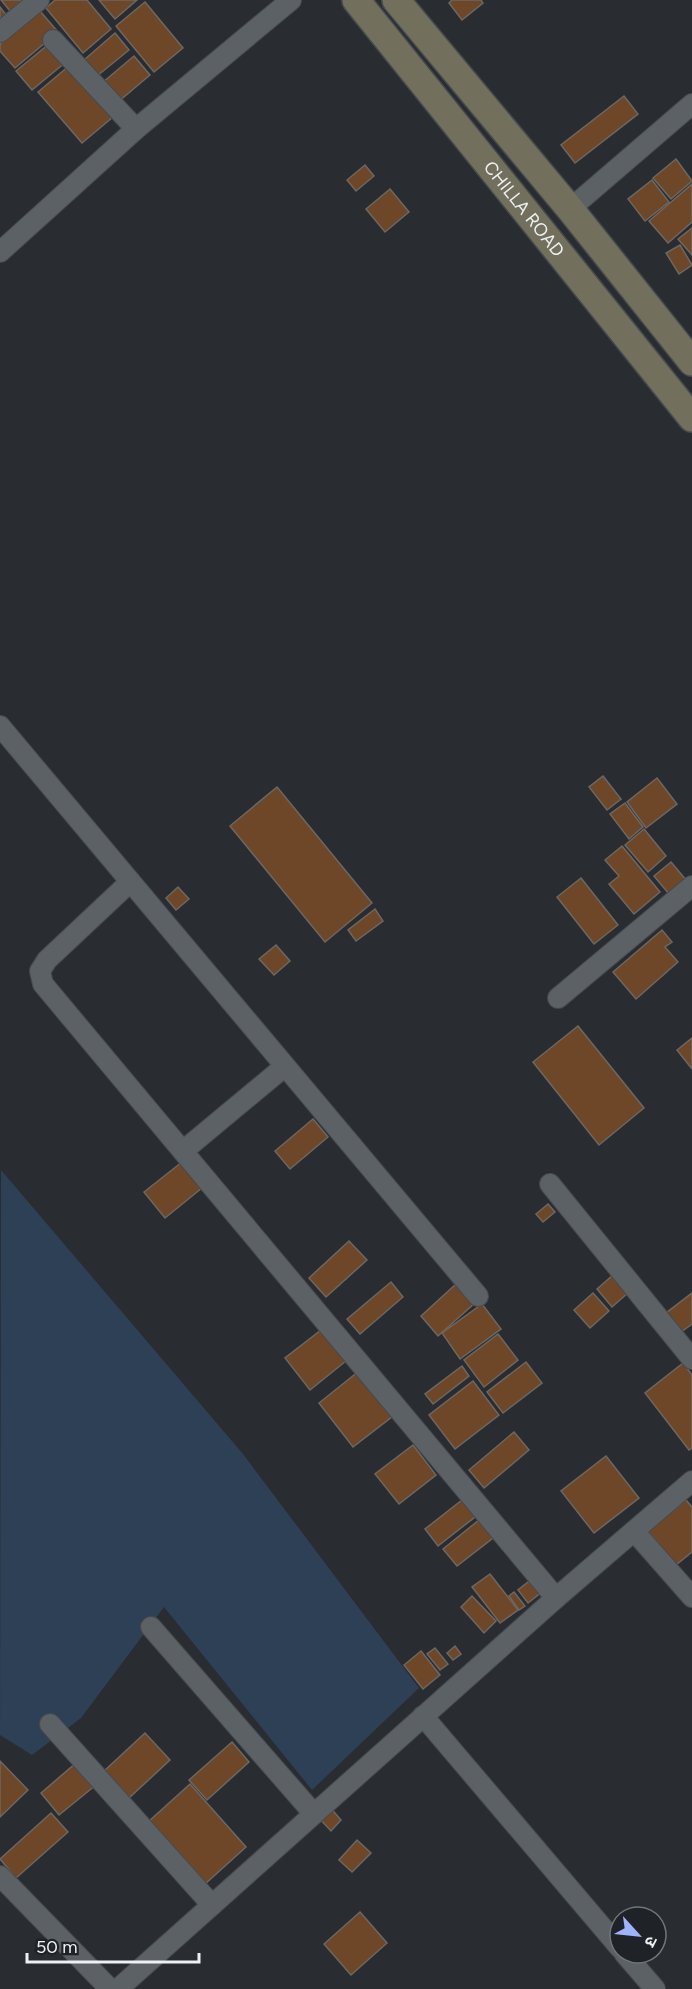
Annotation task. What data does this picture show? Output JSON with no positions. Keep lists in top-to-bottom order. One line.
{"streets":{"main road":["CHILLA ROAD"]},"scale_bar":"50 m","north":"bottom right"}
